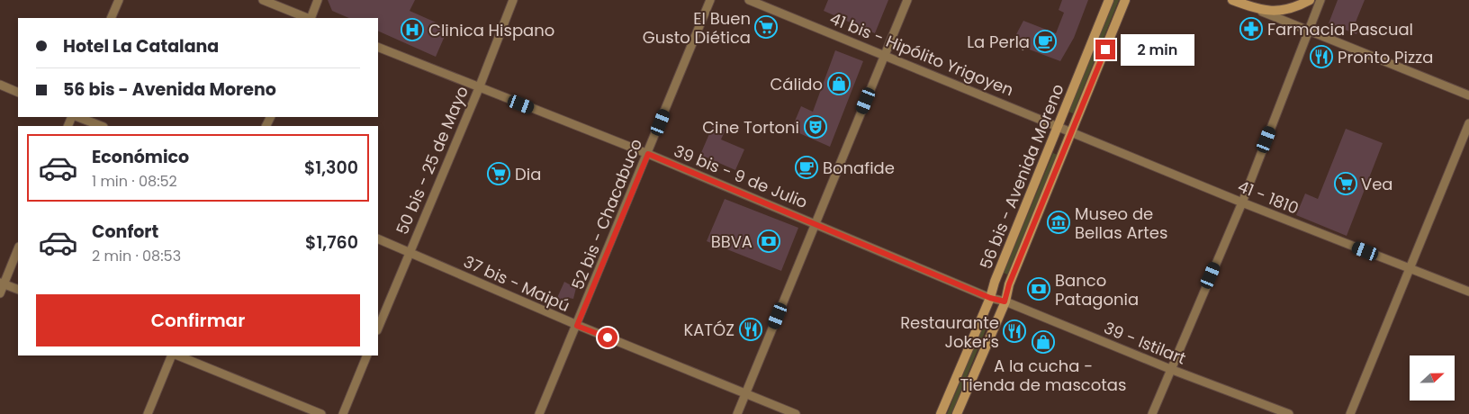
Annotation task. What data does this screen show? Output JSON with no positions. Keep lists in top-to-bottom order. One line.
{"streets":{"main road":["56 bis - Avenida Moreno"],"street":["41 bis - Hipólito Yrigoyen","50 bis - 25 de Mayo","39 bis - 9 de Julio","41 - 1810","52 bis - Chacabuco","37 bis - Maipú","39 - Istilart"]},"crossings":[["41 bis - Hipólito Yrigoyen","56 bis - Avenida Moreno"],["41 bis - Hipólito Yrigoyen","41 - 1810"],["50 bis - 25 de Mayo","39 bis - 9 de Julio"],["50 bis - 25 de Mayo","37 bis - Maipú"],["39 bis - 9 de Julio","56 bis - Avenida Moreno"],["39 bis - 9 de Julio","52 bis - Chacabuco"],["39 bis - 9 de Julio","39 - Istilart"],["56 bis - Avenida Moreno","41 - 1810"],["56 bis - Avenida Moreno","39 - Istilart"],["52 bis - Chacabuco","37 bis - Maipú"]],"places":{"supermarket":["El Buen Gusto Diética","Dia","Vea"],"pharmacy":["Farmacia Pascual"],"hospital":["Clinica Hispano"],"cafe":["La Perla","Bonafide"],"restaurant":["Pronto Pizza","KATÓZ","Restaurante Joker's"],"shop":["Cálido","A la cucha - Tienda de mascotas"],"theatre":["Cine Tortoni"],"museum":["Museo de Bellas Artes"],"bank":["BBVA","Banco Patagonia"]},"north":"right","page":{"banner":["Hotel La Catalana","56 bis - Avenida Moreno"],"bubble":"2 min","list":[{"name":"Económico","note":"1 min · 08:52","value":"$1,300"},{"name":"Confort","note":"2 min · 08:53","value":"$1,760"}],"buttons":"Confirmar"}}
